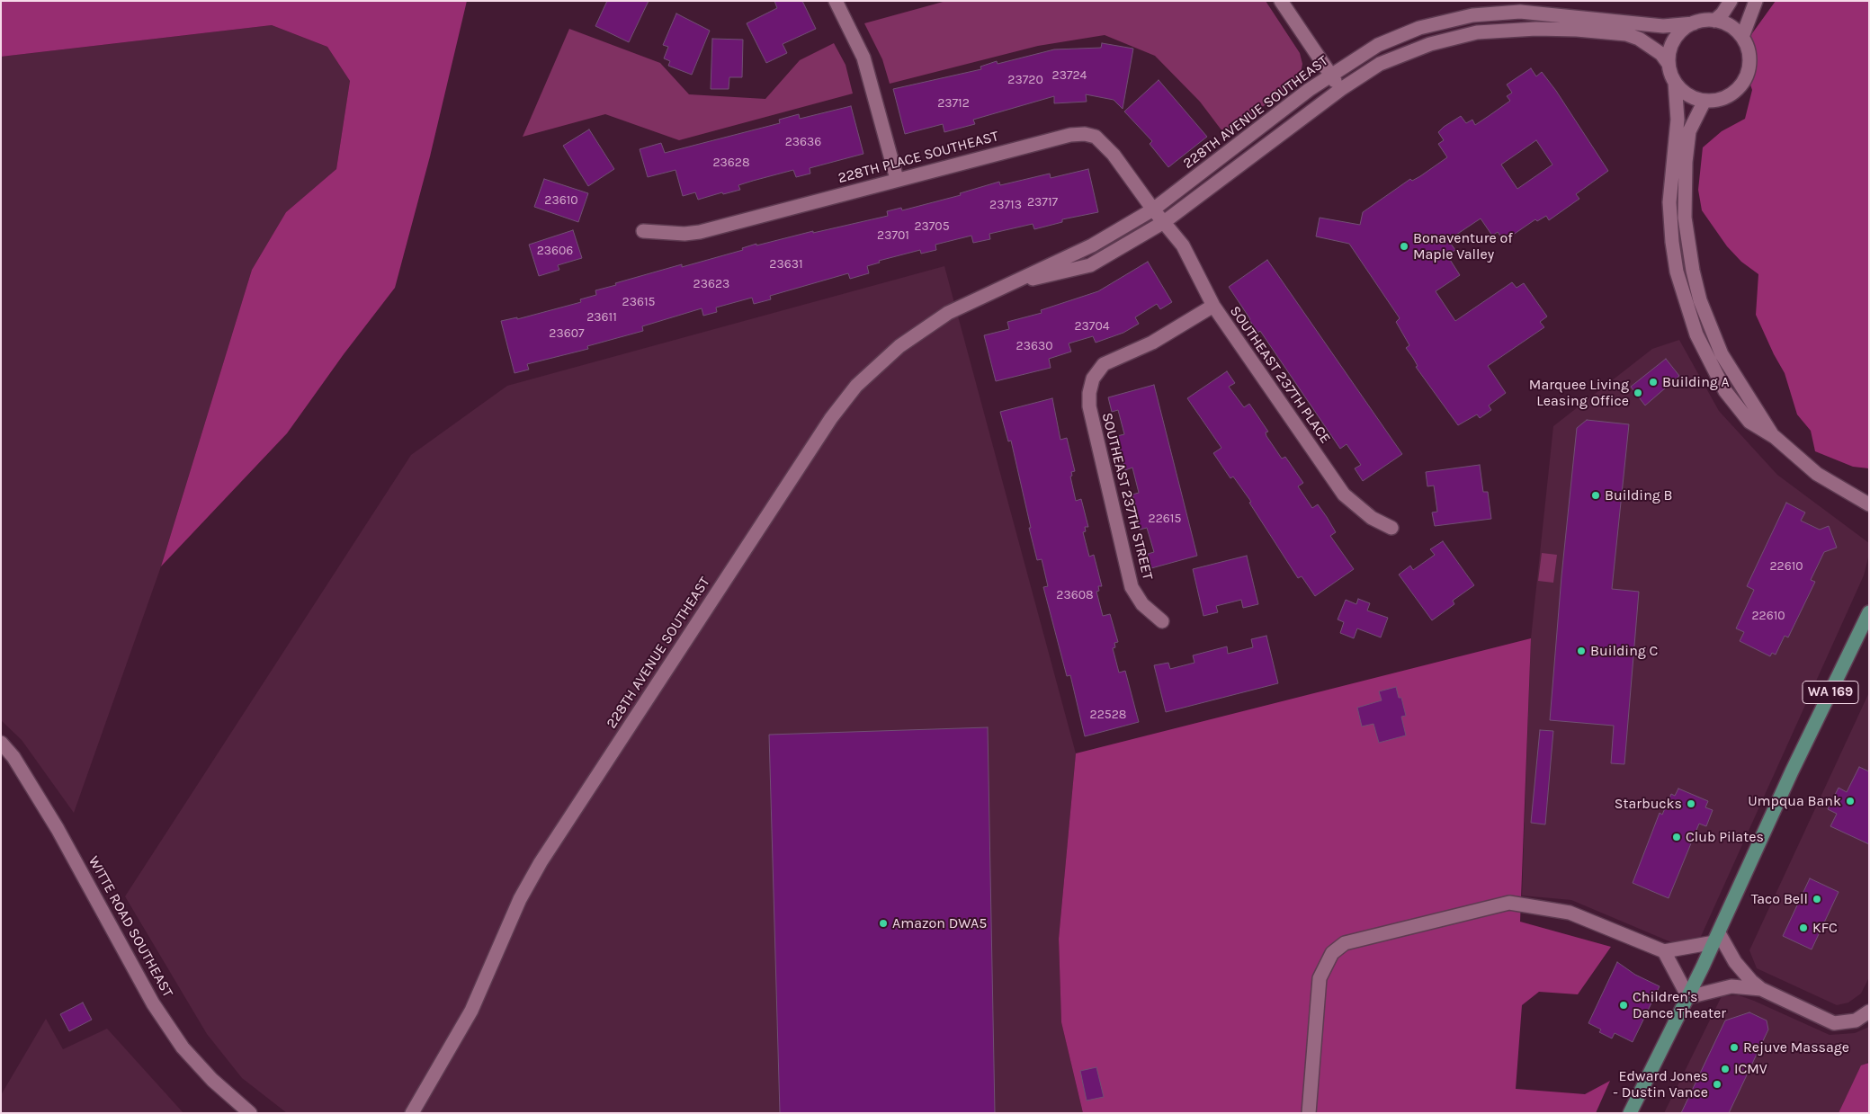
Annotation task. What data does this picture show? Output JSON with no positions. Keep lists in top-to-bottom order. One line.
{"streets":{"main road":["WA 169"],"street":["228TH AVENUE SOUTHEAST","228TH PLACE SOUTHEAST","SOUTHEAST 237TH PLACE","SOUTHEAST 237TH STREET","WITTE ROAD SOUTHEAST"]},"crossings":[["228TH AVENUE SOUTHEAST","228TH PLACE SOUTHEAST"],["228TH AVENUE SOUTHEAST","SOUTHEAST 237TH PLACE"],["228TH PLACE SOUTHEAST","SOUTHEAST 237TH PLACE"],["SOUTHEAST 237TH PLACE","SOUTHEAST 237TH STREET"]],"places":["Bonaventure of Maple Valley","Building A","Marquee Living Leasing Office","Building B","Building C","Umpqua Bank","Starbucks","Club Pilates","Taco Bell","Amazon DWA5","KFC","Children's Dance Theater","Rejuve Massage","ICMV","Edward Jones - Dustin Vance"],"house_numbers":["23724","23720","23712","23636","23628","23610","23717","23713","23705","23701","23606","23631","23623","23615","23611","23704","23607","23630","22615","22610","23608","22610","22528"]}
